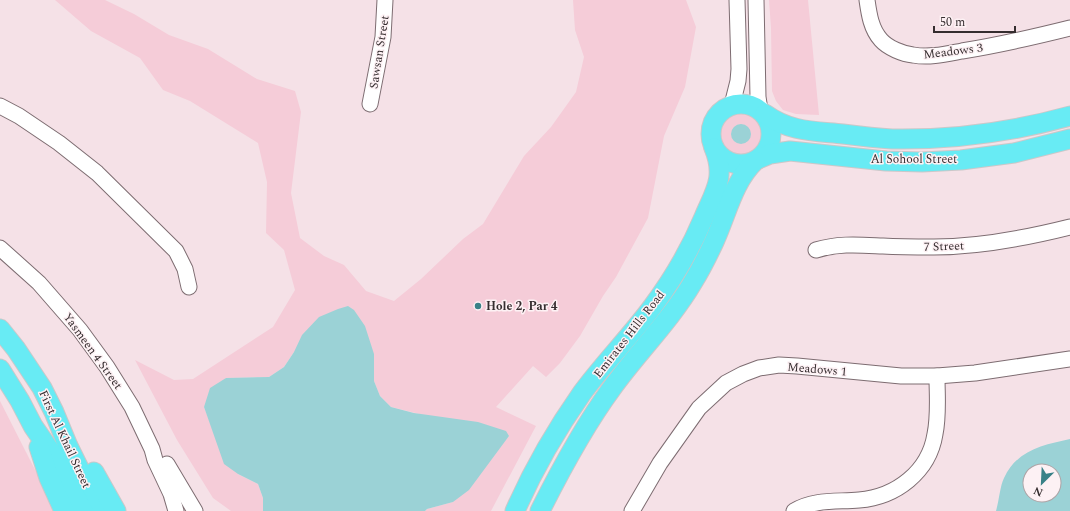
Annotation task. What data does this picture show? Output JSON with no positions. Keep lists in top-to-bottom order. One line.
{"streets":{"main road":["Al Sohool Street","Emirates Hills Road","First Al Khail Street"],"street":["Meadows 3","Sawsan Street","7 Street","Yasmeen 4 Street","Meadows 1"]},"crossings":[["Al Sohool Street","Emirates Hills Road"]],"places":["Hole 2, Par 4"],"scale_bar":"50 m","north":"bottom left"}
